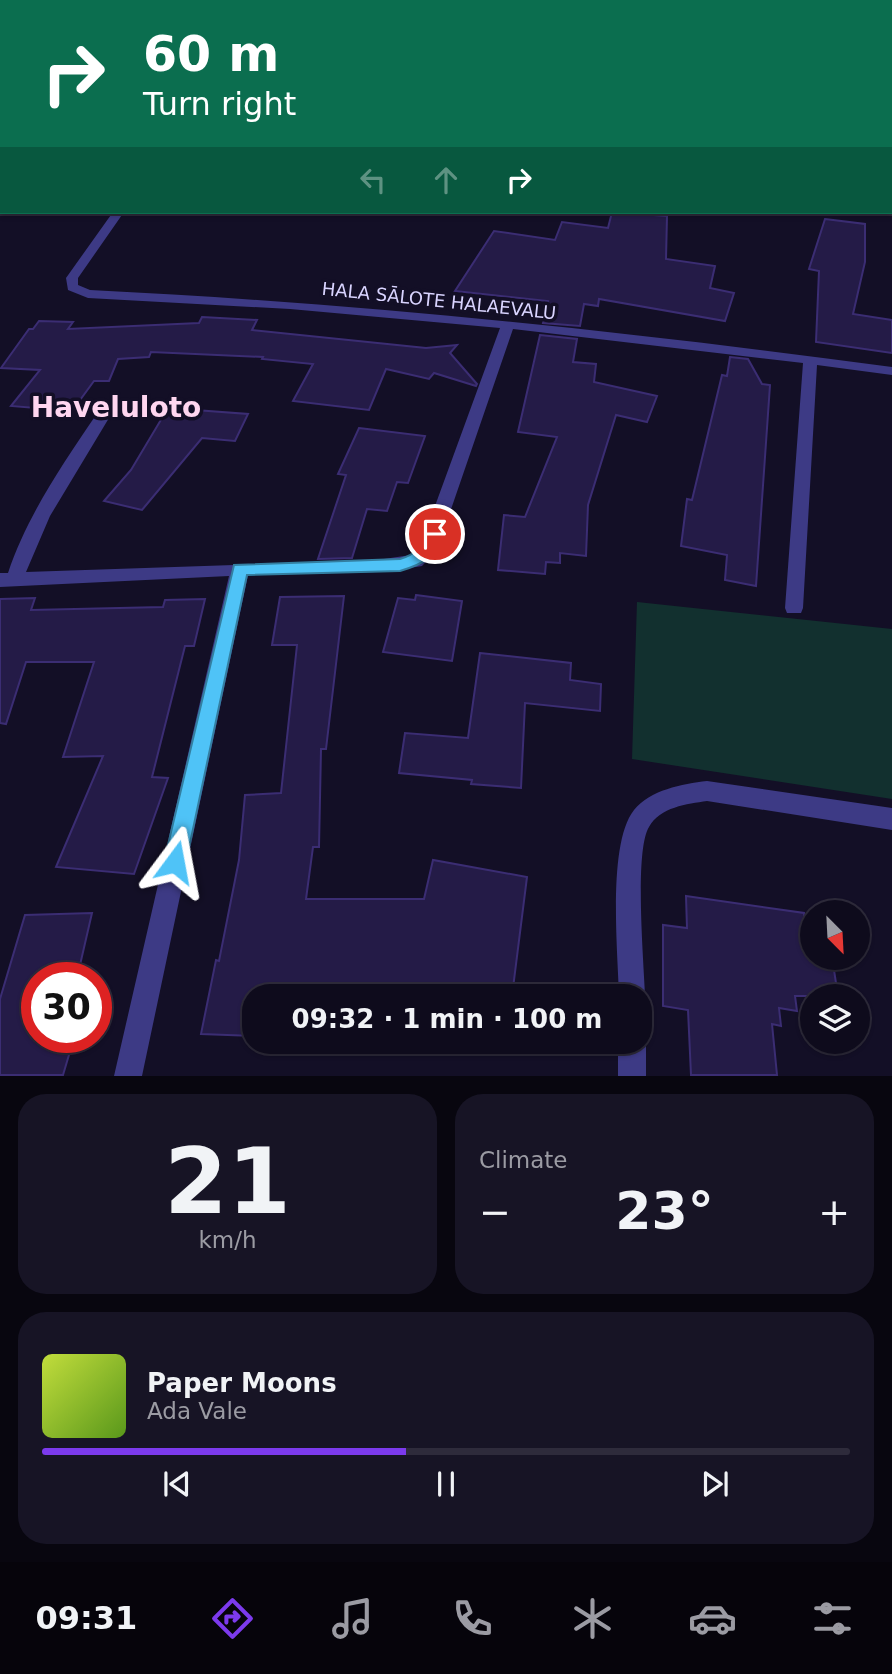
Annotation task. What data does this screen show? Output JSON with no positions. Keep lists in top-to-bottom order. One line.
{"streets":{"street":["HALA SĀLOTE HALAEVALU"]},"districts":["Haveluloto"],"north":"bottom right","page":{"turn":["60 m","Turn right"],"limit":"30","trip":"09:32 · 1 min · 100 m","tile":[["21","km/h"],"Climate"],"heat":["−","23°","+"],"song":["Paper Moons","Ada Vale"],"tabs":"09:31"}}
